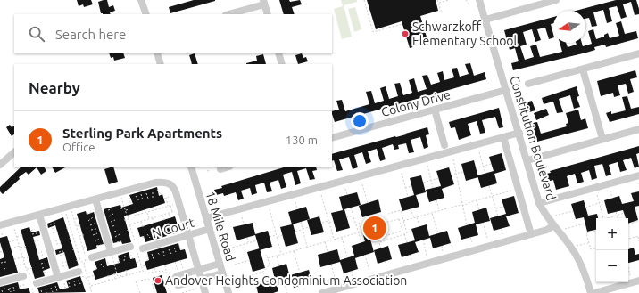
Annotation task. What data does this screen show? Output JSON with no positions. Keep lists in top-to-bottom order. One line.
{"streets":{"street":["Colony Drive","Constitution Boulevard","18 Mile Road","N Court"]},"crossings":[["Colony Drive","Constitution Boulevard"],["18 Mile Road","N Court"]],"places":["Schwarzkoff Elementary School","Andover Heights Condominium Association"],"north":"left","page":{"search":"Search here","heading":"Nearby","list":[{"mark":"1","name":"Sterling Park Apartments","note":"Office","value":"130 m"}],"pins":"1","map_buttons":["+","−"]}}
